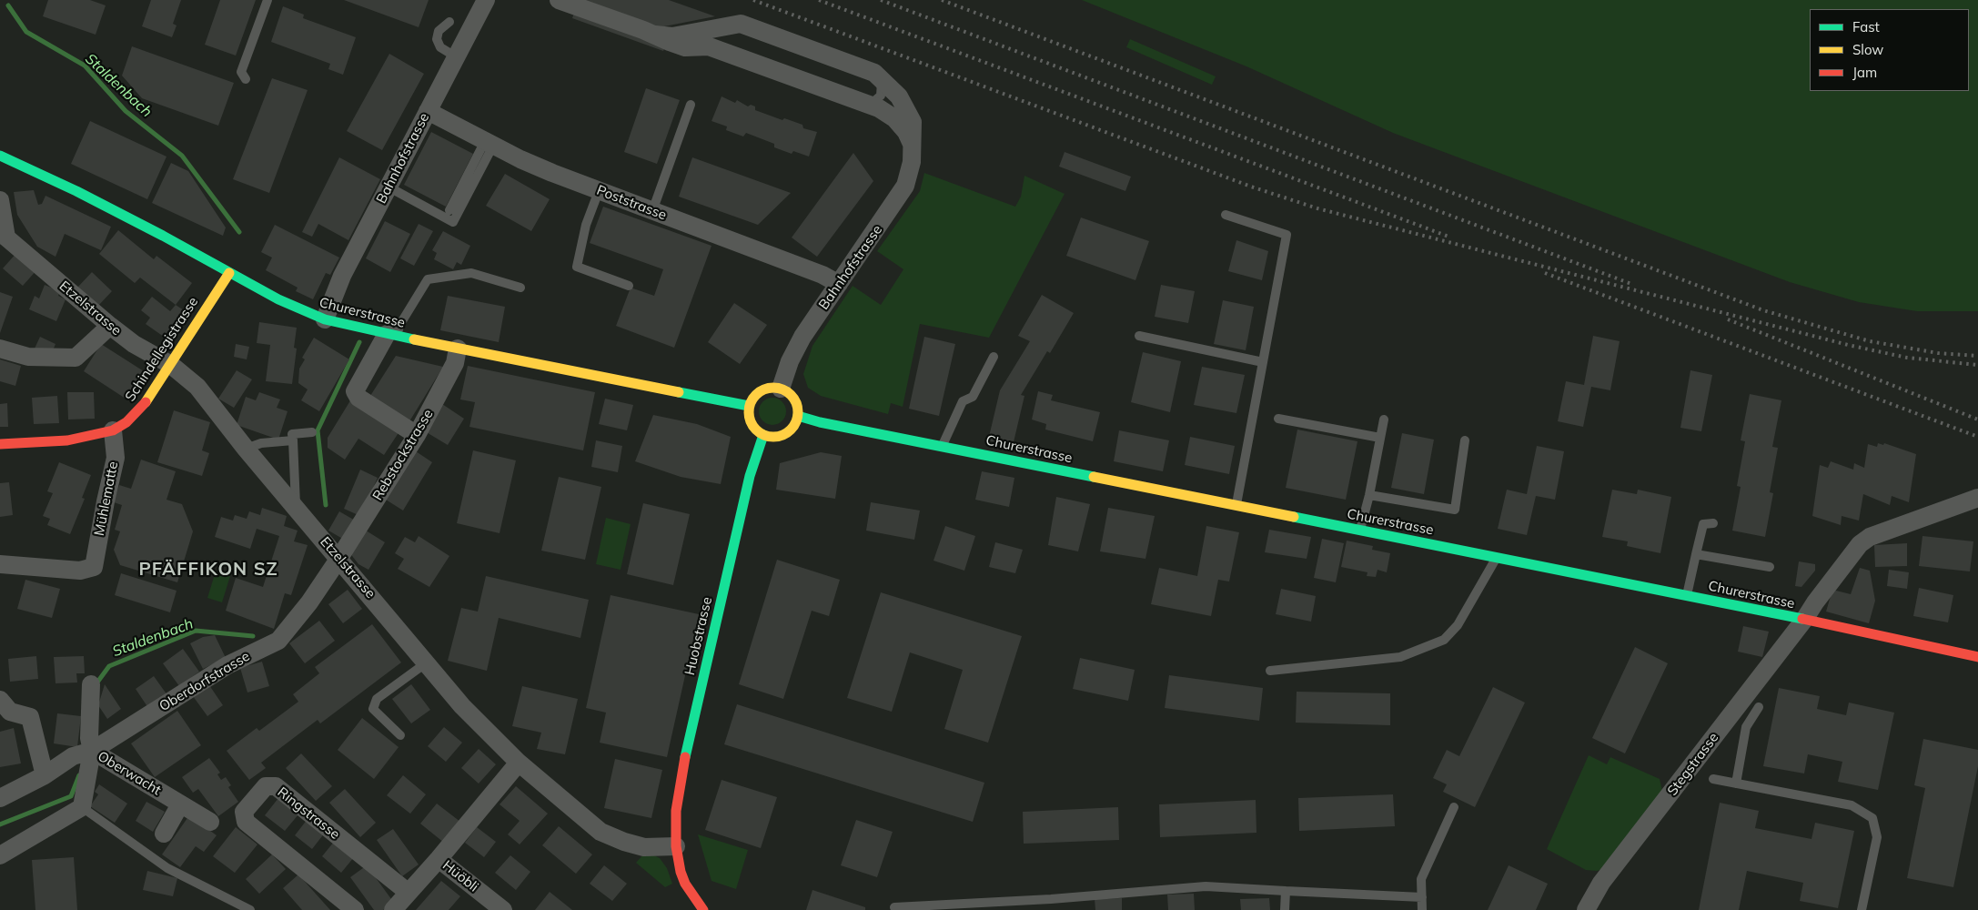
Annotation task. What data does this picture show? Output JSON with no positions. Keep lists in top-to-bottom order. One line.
{"streets":{"main road":["Churerstrasse","Schindellegistrasse","Huobstrasse"],"street":["Bahnhofstrasse","Poststrasse","Etzelstrasse","Rebstockstrasse","Mühlematte","Oberdorfstrasse","Stegstrasse","Oberwacht","Ringstrasse","Hüöbli"]},"crossings":[["Bahnhofstrasse","Poststrasse"],["Bahnhofstrasse","Churerstrasse"],["Bahnhofstrasse","Huobstrasse"],["Etzelstrasse","Schindellegistrasse"],["Etzelstrasse","Rebstockstrasse"],["Etzelstrasse","Huobstrasse"],["Etzelstrasse","Oberdorfstrasse"],["Churerstrasse","Schindellegistrasse"],["Churerstrasse","Rebstockstrasse"],["Churerstrasse","Huobstrasse"],["Churerstrasse","Stegstrasse"],["Schindellegistrasse","Mühlematte"],["Rebstockstrasse","Oberdorfstrasse"],["Oberdorfstrasse","Oberwacht"]],"districts":["PFÄFFIKON SZ"],"water":["Staldenbach"],"legend":["Fast","Slow","Jam"]}
